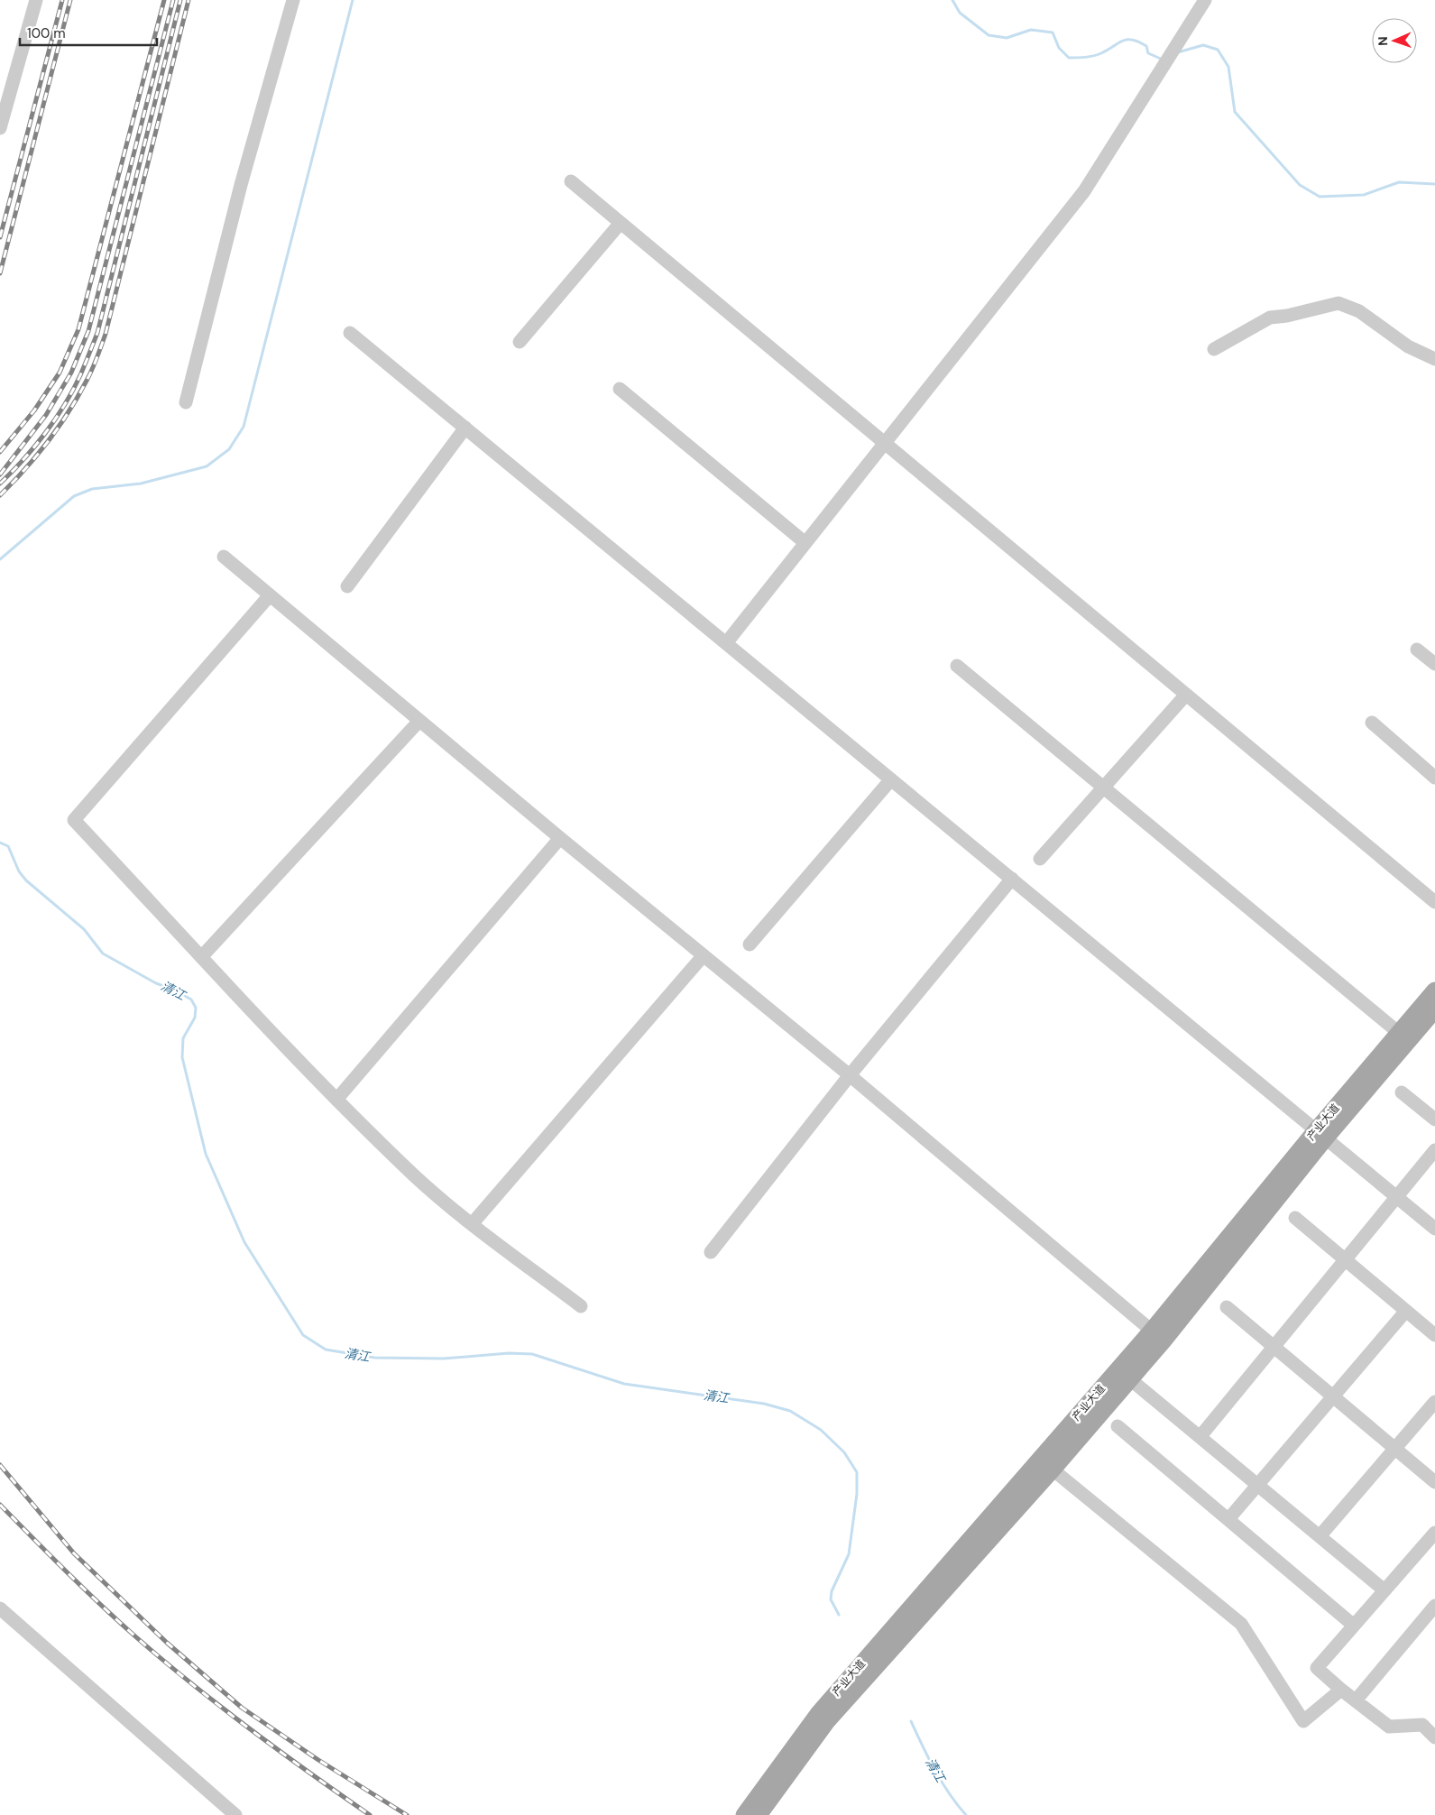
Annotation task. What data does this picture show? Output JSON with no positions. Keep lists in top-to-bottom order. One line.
{"streets":{"main road":["产业大道"]},"water":["清江"],"scale_bar":"100 m","north":"left"}
